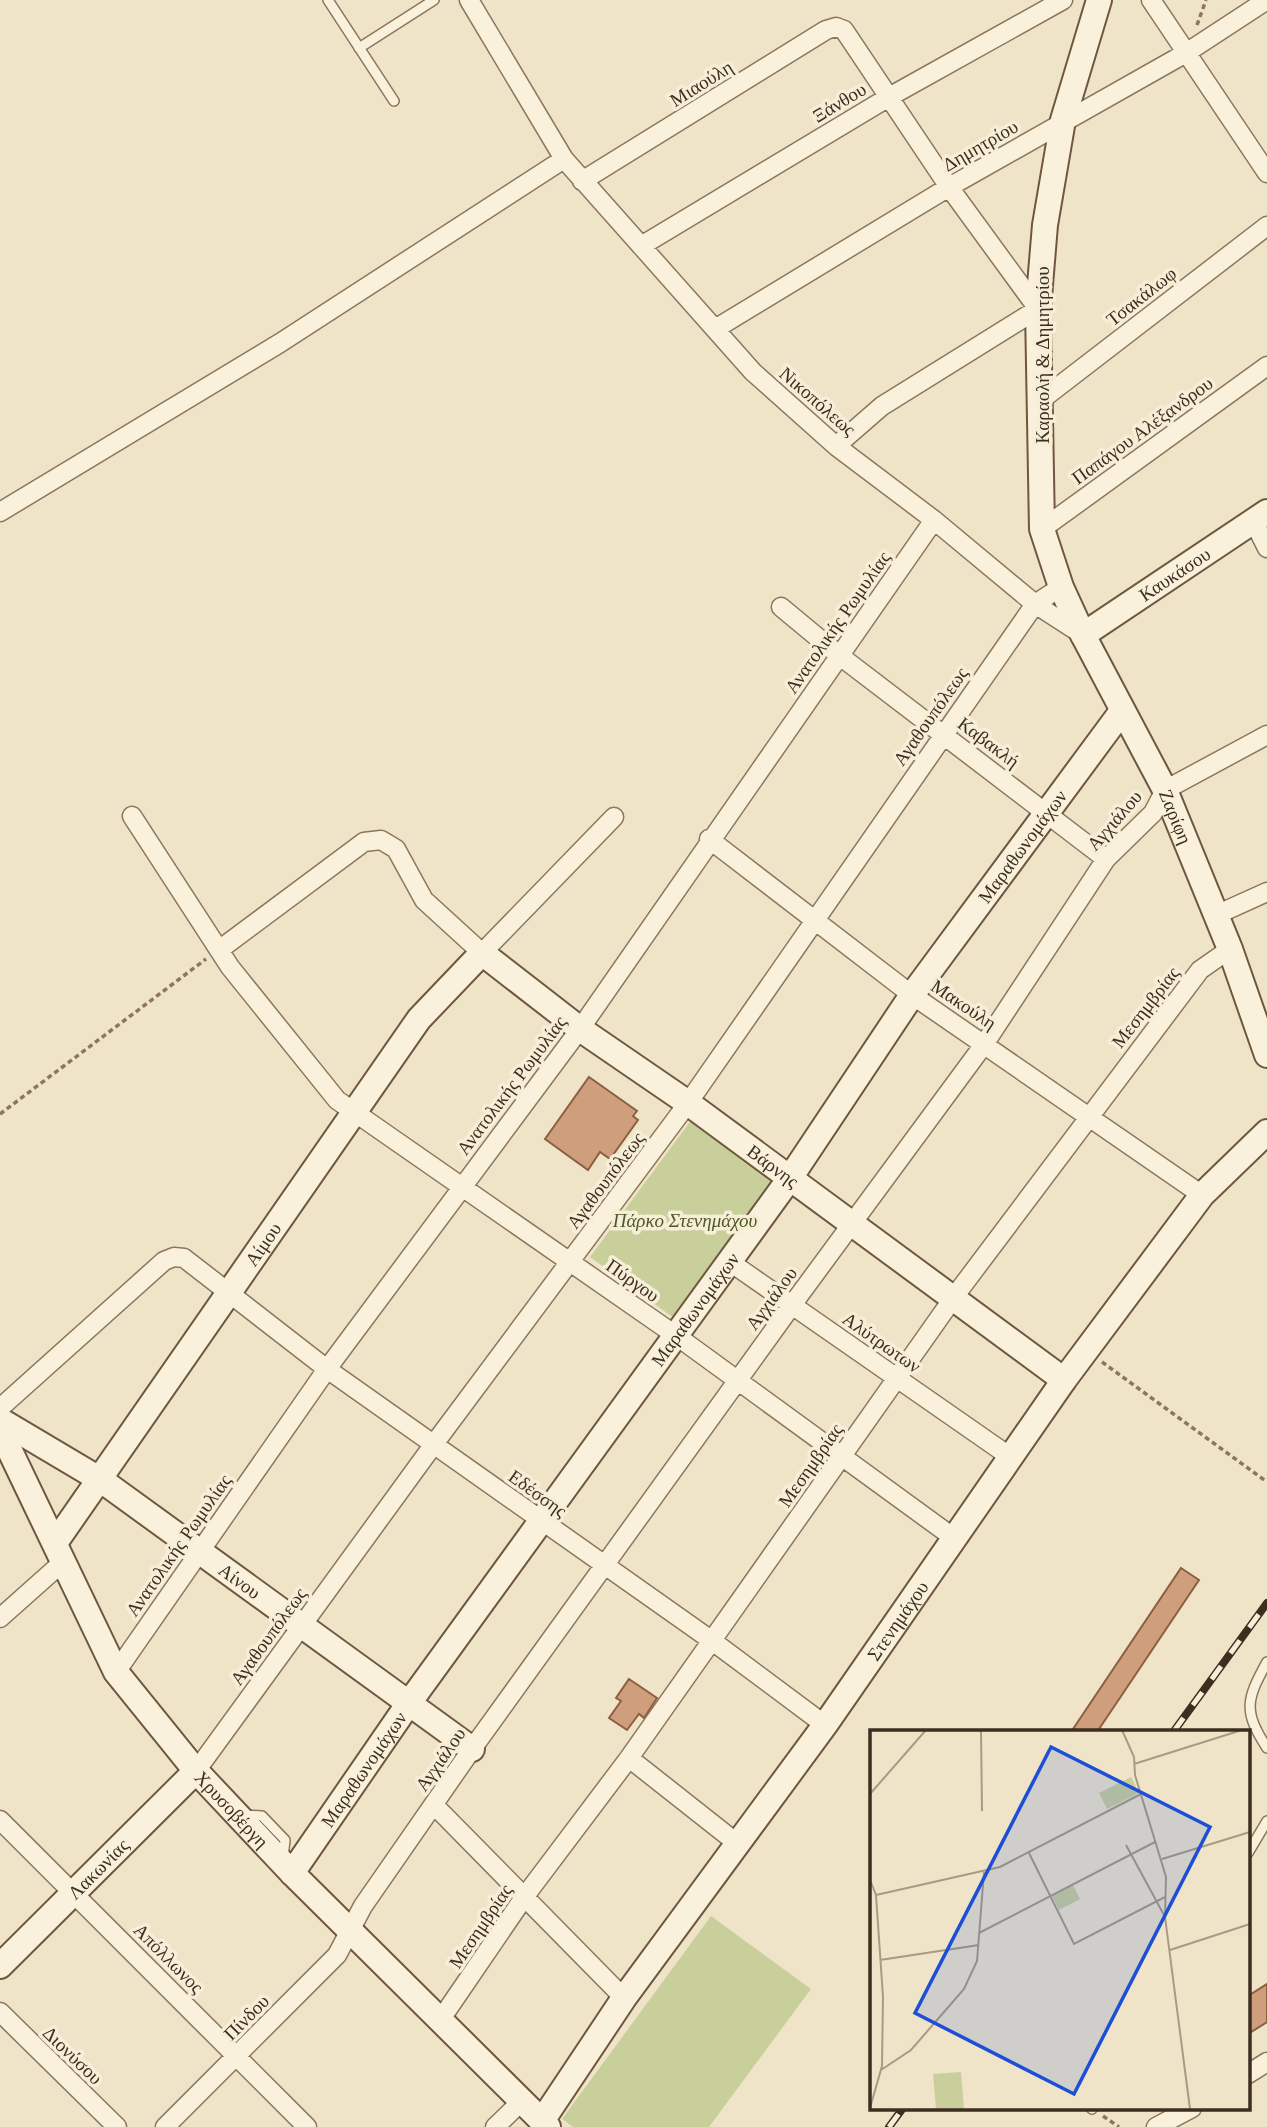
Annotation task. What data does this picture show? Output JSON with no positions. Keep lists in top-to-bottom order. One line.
{"streets":{"street":["Μιαούλη","Ξάνθου","Δημητρίου","Τσακάλωφ","Καραολή & Δημητρίου","Νικοπόλεως","Παπάγου Αλέξανδρου","Καυκάσου","Ανατολικής Ρωμυλίας","Αγαθουπόλεως","Καβακλή","Ζαρίφη","Αγχιάλου","Μαραθωνομάχων","Μακούλη","Μεσημβρίας","Βάρνης","Αίμου","Πύργου","Αλύτρωτων","Εδέσσης","Αίνου","Στενημάχου","Χρυσοβέργη","Λακωνίας","Απόλλωνος","Πίνδου","Διονύσου"]},"crossings":[["Μιαούλη","Ξάνθου"],["Μιαούλη","Νικοπόλεως"],["Ξάνθου","Νικοπόλεως"],["Δημητρίου","Καραολή & Δημητρίου"],["Δημητρίου","Νικοπόλεως"],["Τσακάλωφ","Καραολή & Δημητρίου"],["Καραολή & Δημητρίου","Παπάγου Αλέξανδρου"],["Καραολή & Δημητρίου","Ζαρίφη"],["Νικοπόλεως","Καυκάσου"],["Νικοπόλεως","Ανατολικής Ρωμυλίας"],["Νικοπόλεως","Αγαθουπόλεως"],["Νικοπόλεως","Ζαρίφη"],["Καυκάσου","Ζαρίφη"],["Ανατολικής Ρωμυλίας","Καβακλή"],["Ανατολικής Ρωμυλίας","Μακούλη"],["Ανατολικής Ρωμυλίας","Βάρνης"],["Ανατολικής Ρωμυλίας","Πύργου"],["Ανατολικής Ρωμυλίας","Εδέσσης"],["Ανατολικής Ρωμυλίας","Αίνου"],["Ανατολικής Ρωμυλίας","Χρυσοβέργη"],["Αγαθουπόλεως","Καβακλή"],["Αγαθουπόλεως","Μακούλη"],["Αγαθουπόλεως","Βάρνης"],["Αγαθουπόλεως","Πύργου"],["Αγαθουπόλεως","Εδέσσης"],["Αγαθουπόλεως","Αίνου"],["Αγαθουπόλεως","Χρυσοβέργη"],["Αγαθουπόλεως","Λακωνίας"],["Καβακλή","Αγχιάλου"],["Καβακλή","Μαραθωνομάχων"],["Ζαρίφη","Αγχιάλου"],["Ζαρίφη","Μαραθωνομάχων"],["Ζαρίφη","Μεσημβρίας"],["Αγχιάλου","Μακούλη"],["Αγχιάλου","Βάρνης"],["Αγχιάλου","Πύργου"],["Αγχιάλου","Αλύτρωτων"],["Αγχιάλου","Εδέσσης"],["Αγχιάλου","Αίνου"],["Αγχιάλου","Χρυσοβέργη"],["Αγχιάλου","Πίνδου"],["Μαραθωνομάχων","Μακούλη"],["Μαραθωνομάχων","Βάρνης"],["Μαραθωνομάχων","Πύργου"],["Μαραθωνομάχων","Αλύτρωτων"],["Μαραθωνομάχων","Εδέσσης"],["Μαραθωνομάχων","Αίνου"],["Μαραθωνομάχων","Χρυσοβέργη"],["Μακούλη","Μεσημβρίας"],["Μακούλη","Στενημάχου"],["Μεσημβρίας","Βάρνης"],["Μεσημβρίας","Πύργου"],["Μεσημβρίας","Αλύτρωτων"],["Μεσημβρίας","Εδέσσης"],["Μεσημβρίας","Χρυσοβέργη"],["Βάρνης","Αίμου"],["Βάρνης","Στενημάχου"],["Αίμου","Πύργου"],["Αίμου","Εδέσσης"],["Αίμου","Αίνου"],["Αίμου","Χρυσοβέργη"],["Πύργου","Στενημάχου"],["Αλύτρωτων","Στενημάχου"],["Εδέσσης","Στενημάχου"],["Στενημάχου","Χρυσοβέργη"],["Χρυσοβέργη","Λακωνίας"],["Χρυσοβέργη","Πίνδου"],["Λακωνίας","Απόλλωνος"],["Απόλλωνος","Πίνδου"]],"parks":["Πάρκο Στενημάχου"]}
